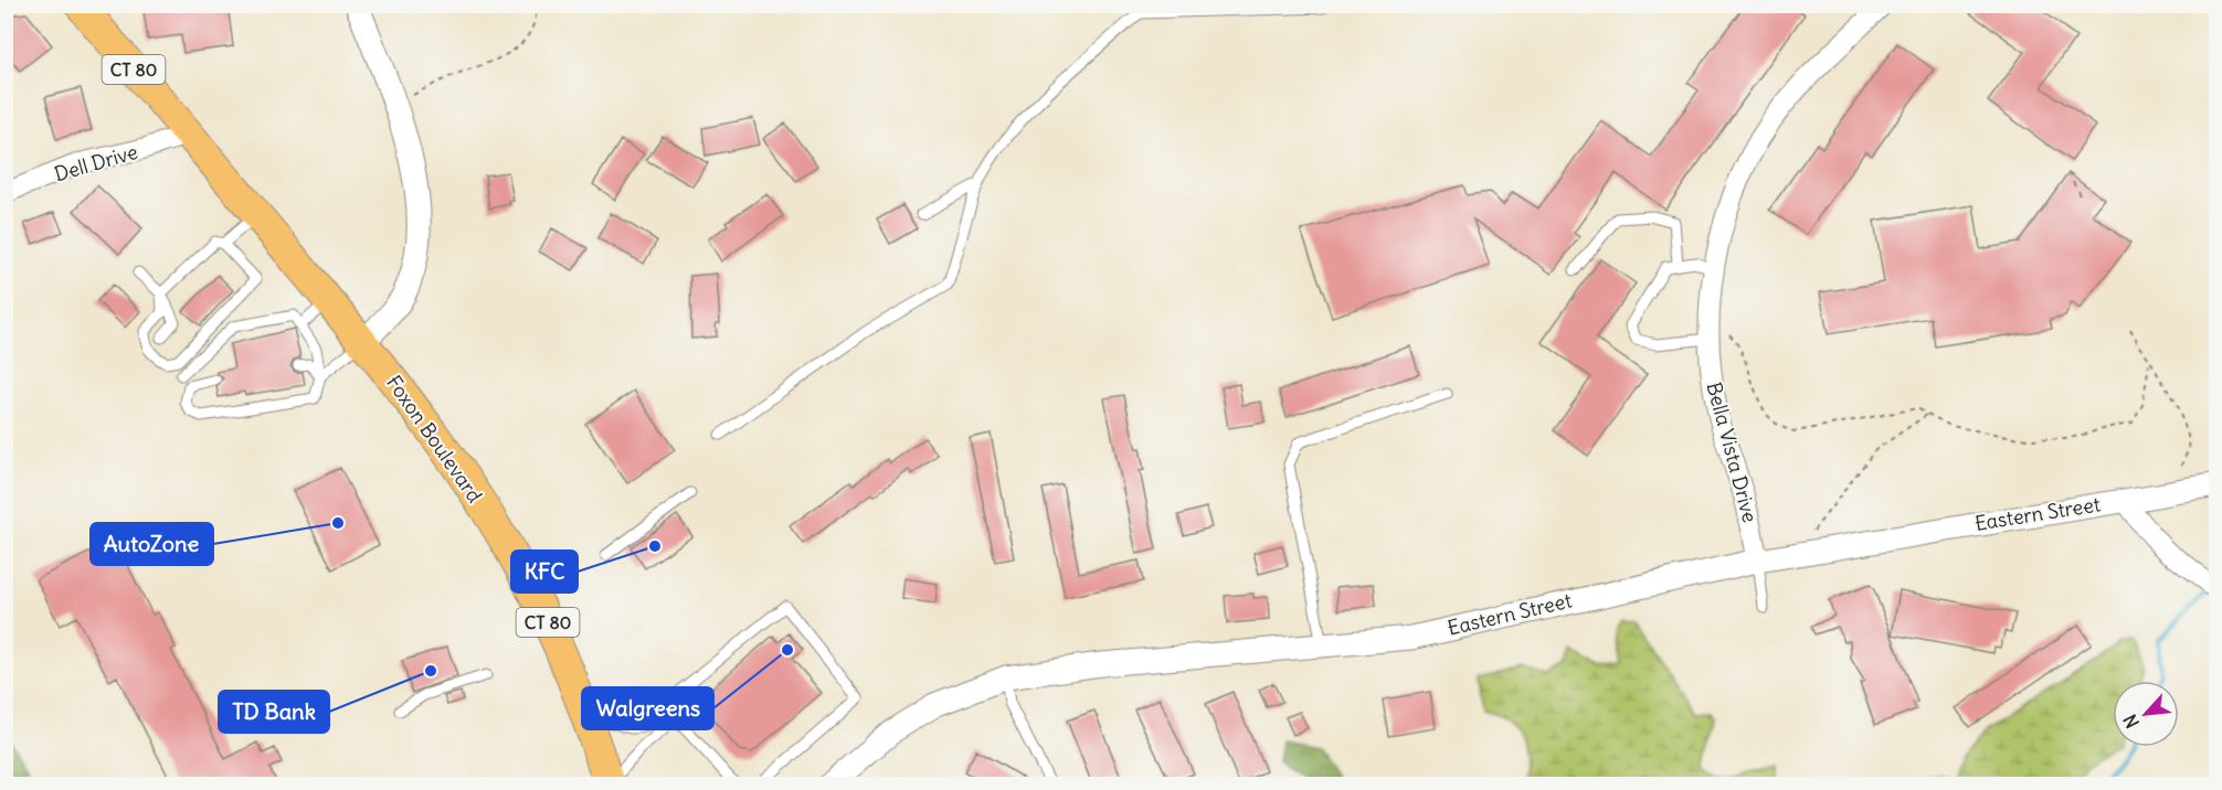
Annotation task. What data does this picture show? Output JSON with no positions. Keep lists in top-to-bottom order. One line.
{"streets":{"main road":["CT 80","Foxon Boulevard"],"street":["Dell Drive","Bella Vista Drive","Eastern Street"]},"crossings":[["CT 80","Dell Drive"],["CT 80","Foxon Boulevard"],["Dell Drive","Foxon Boulevard"],["Bella Vista Drive","Eastern Street"]],"places":["AutoZone","KFC","Walgreens","TD Bank"],"north":"bottom left"}
